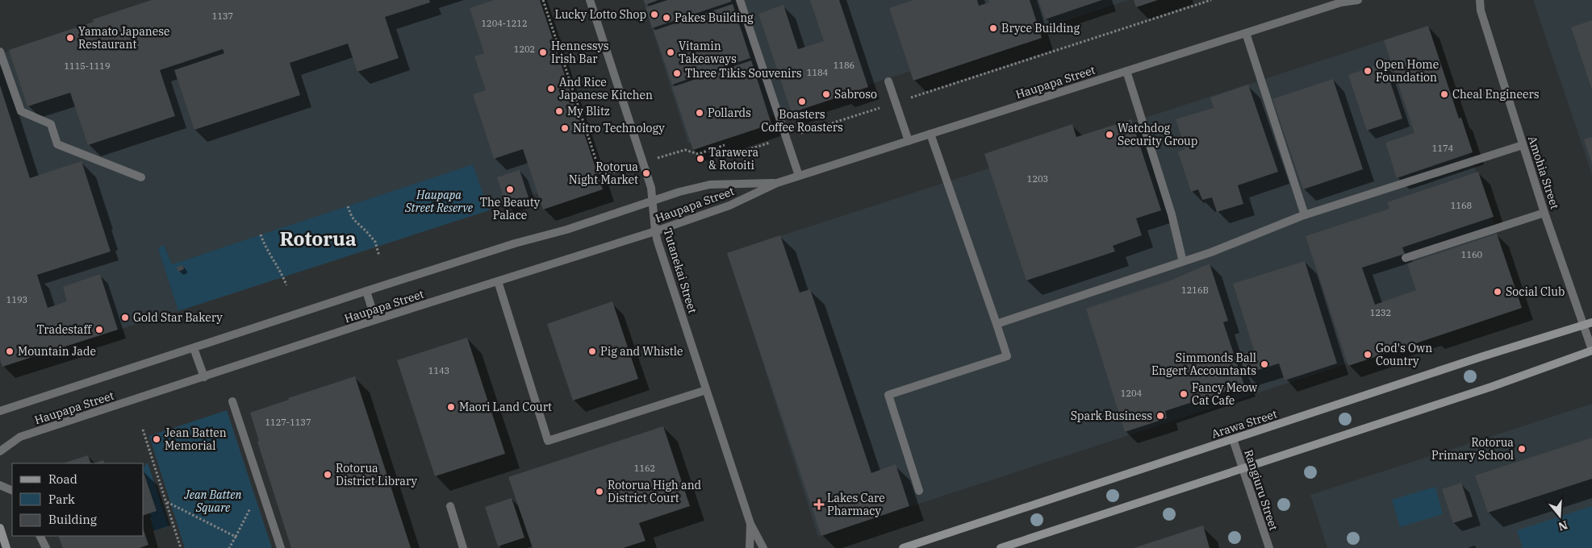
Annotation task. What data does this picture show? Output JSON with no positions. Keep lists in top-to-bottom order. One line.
{"streets":{"main road":["Arawa Street"],"street":["Haupapa Street","Amohia Street","Tutanekai Street","Rangiuru Street"]},"crossings":[["Haupapa Street","Tutanekai Street"],["Amohia Street","Arawa Street"],["Arawa Street","Rangiuru Street"]],"districts":["Rotorua"],"parks":["Haupapa Street Reserve","Jean Batten Square"],"places":{"other":["Lucky Lotto Shop","Pakes Building","Bryce Building","Yamato Japanese Restaurant","Hennessys Irish Bar","Vitamin Takeaways","Open Home Foundation","Three Tikis Souvenirs","And Rice Japanese Kitchen","Sabroso","Cheal Engineers","Boasters Coffee Roasters","My Blitz","Pollards","Nitro Technology","Watchdog Security Group","Tarawera & Rotoiti","Rotorua Night Market","The Beauty Palace","Social Club","Gold Star Bakery","Tradestaff","Mountain Jade","Pig and Whistle","God's Own Country","Simmonds Ball Engert Accountants","Fancy Meow Cat Cafe","Maori Land Court","Spark Business","Jean Batten Memorial","Rotorua Primary School","Rotorua District Library","Rotorua High and District Court"],"health":["Lakes Care Pharmacy"]},"house_numbers":["1137","1204-1212","1202","1186","1115-1119","1184","1174","1203","1168","1160","1216B","1193","1232","1143","1204","1127-1137","1162"],"legend":["Road","Park","Building"],"north":"bottom"}
